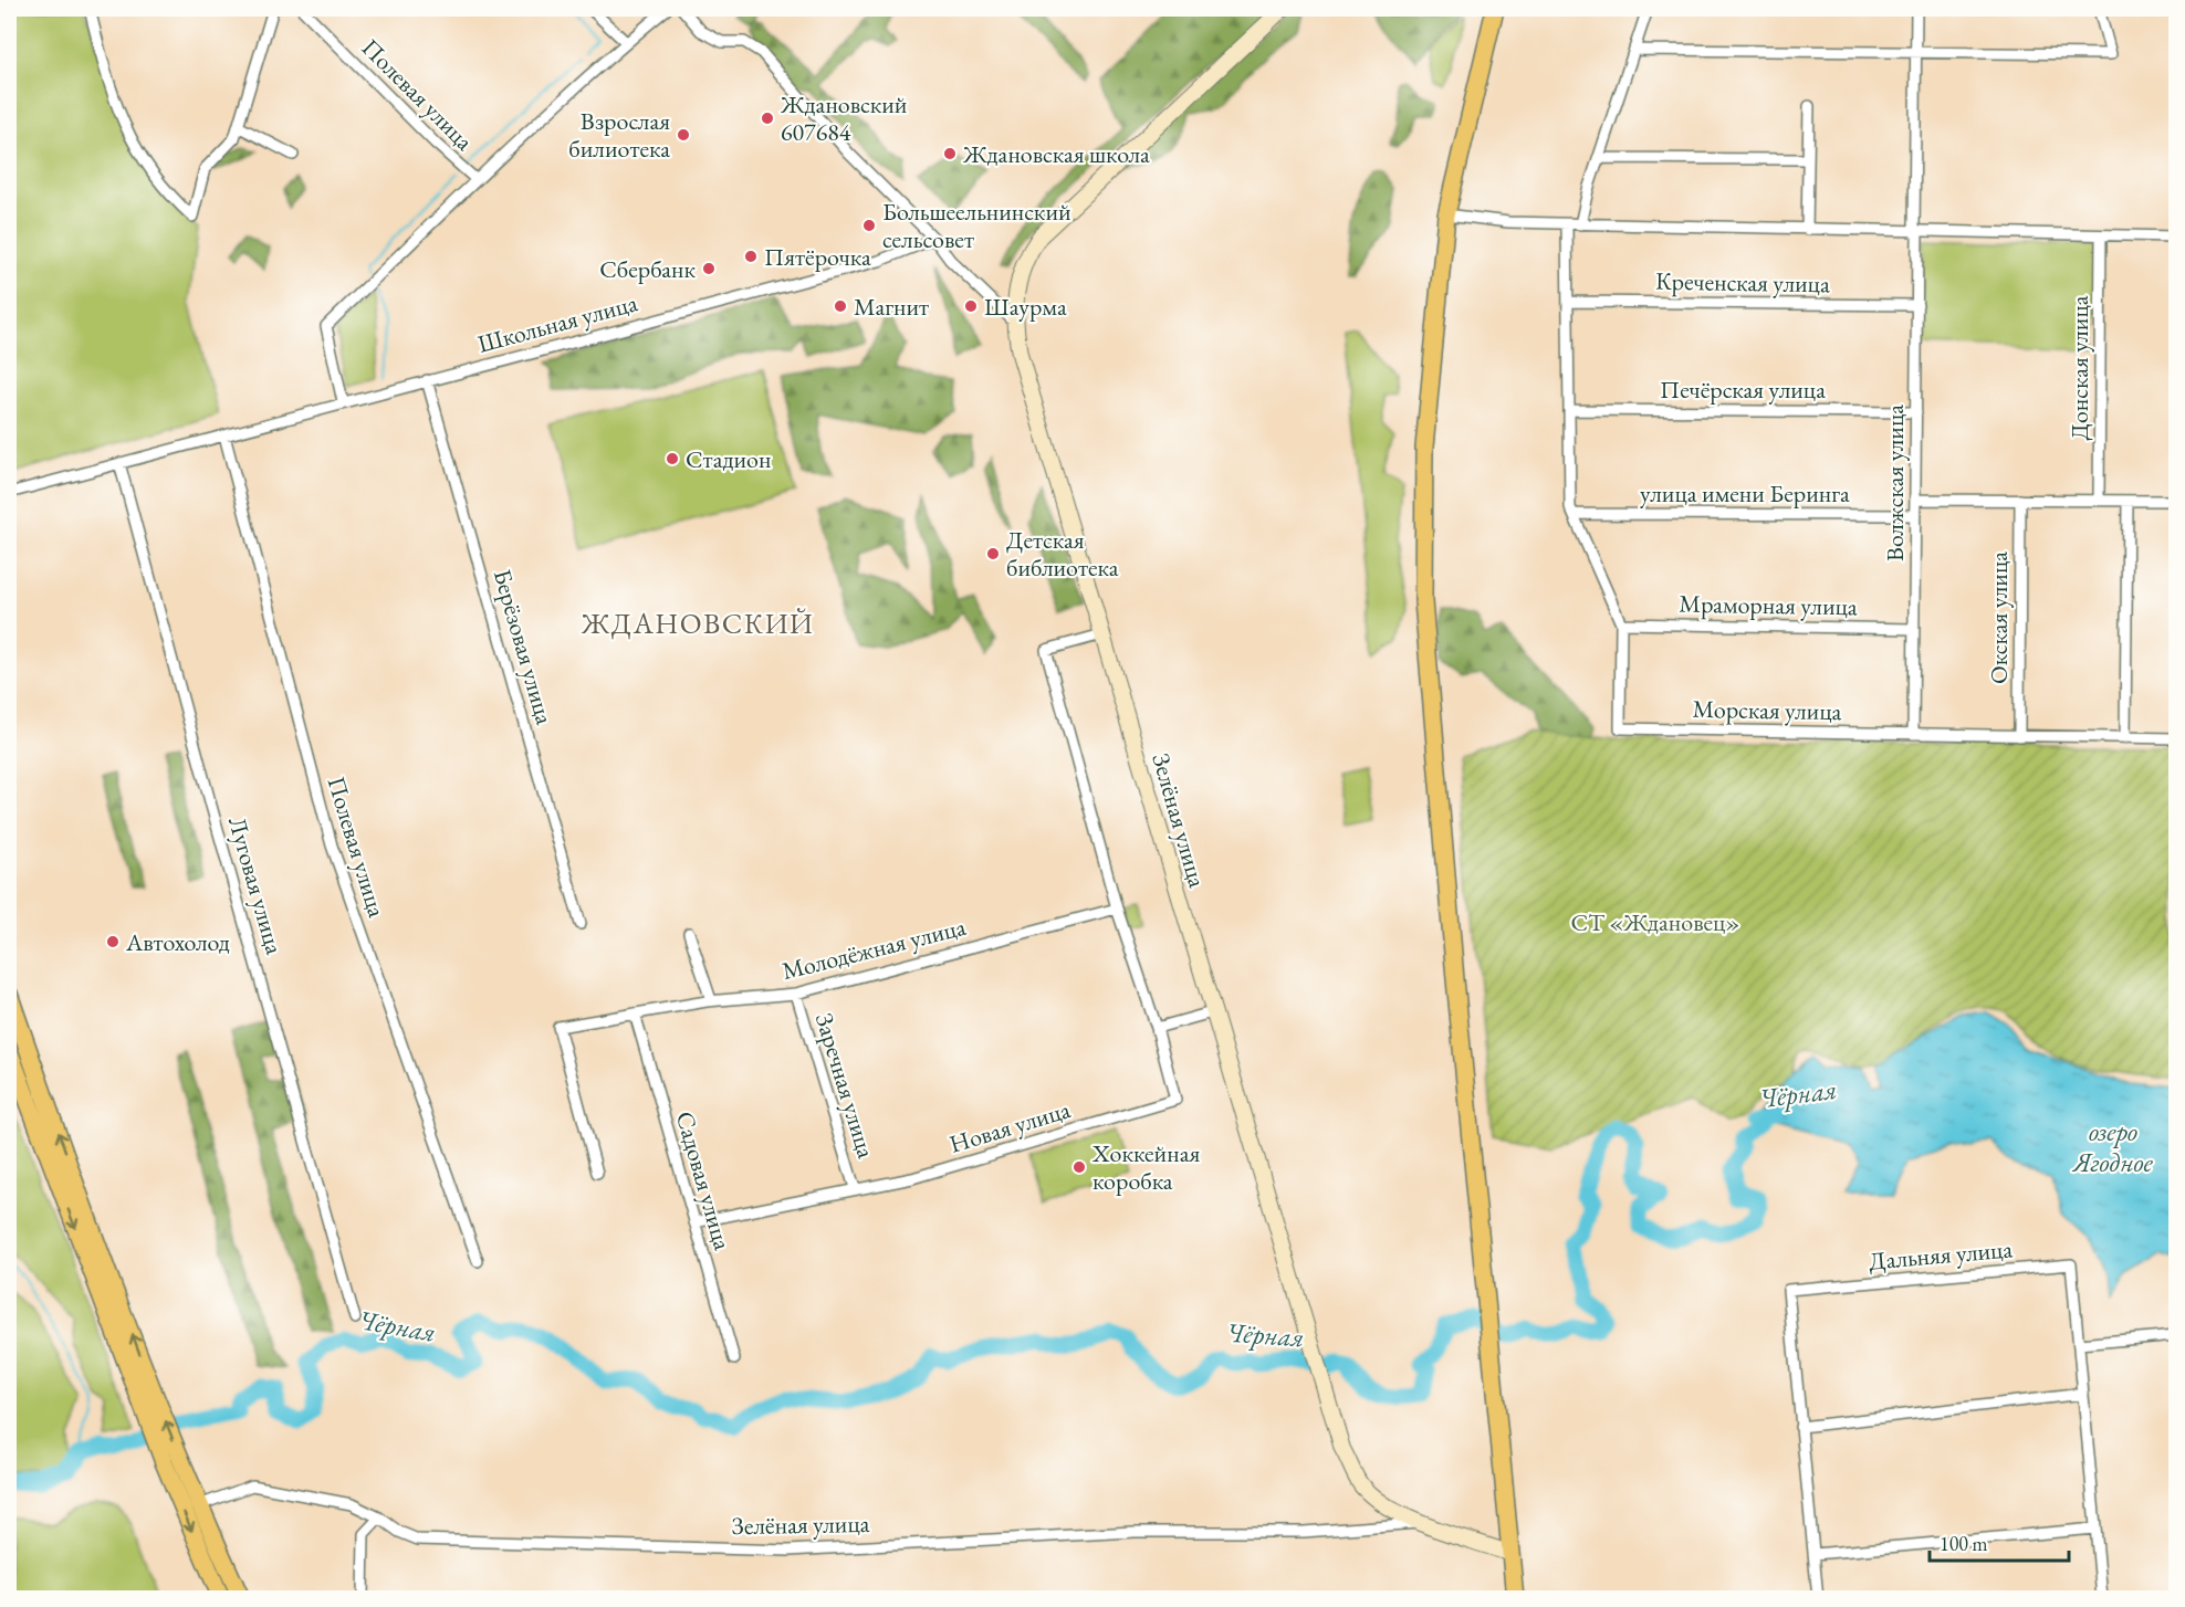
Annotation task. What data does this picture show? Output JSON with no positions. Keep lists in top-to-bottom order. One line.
{"streets":{"street":["Полевая улица","Креченская улица","Школьная улица","Донская улица","Печёрская улица","Волжская улица","улица имени Беринга","Мраморная улица","Окская улица","Берёзовая улица","Морская улица","Зелёная улица","Луговая улица","Молодёжная улица","Заречная улица","Новая улица","Садовая улица","Дальняя улица"]},"crossings":[["Полевая улица","Школьная улица"],["Креченская улица","Волжская улица"],["Школьная улица","Берёзовая улица"],["Школьная улица","Луговая улица"],["Печёрская улица","Волжская улица"],["Волжская улица","улица имени Беринга"],["Волжская улица","Мраморная улица"],["Волжская улица","Морская улица"],["Мраморная улица","Морская улица"],["Окская улица","Морская улица"],["Молодёжная улица","Заречная улица"],["Молодёжная улица","Садовая улица"],["Заречная улица","Новая улица"],["Новая улица","Садовая улица"]],"districts":["ЖДАНОВСКИЙ"],"water":["Чёрная","озеро Ягодное"],"parks":["СТ «Ждановец»"],"places":["Ждановский 607684","Взрослая билиотека","Ждановская школа","Большеельнинский сельсовет","Пятёрочка","Сбербанк","Магнит","Шаурма","Стадион","Детская библиотека","Автохолод","Хоккейная коробка"],"scale_bar":"100 m"}
